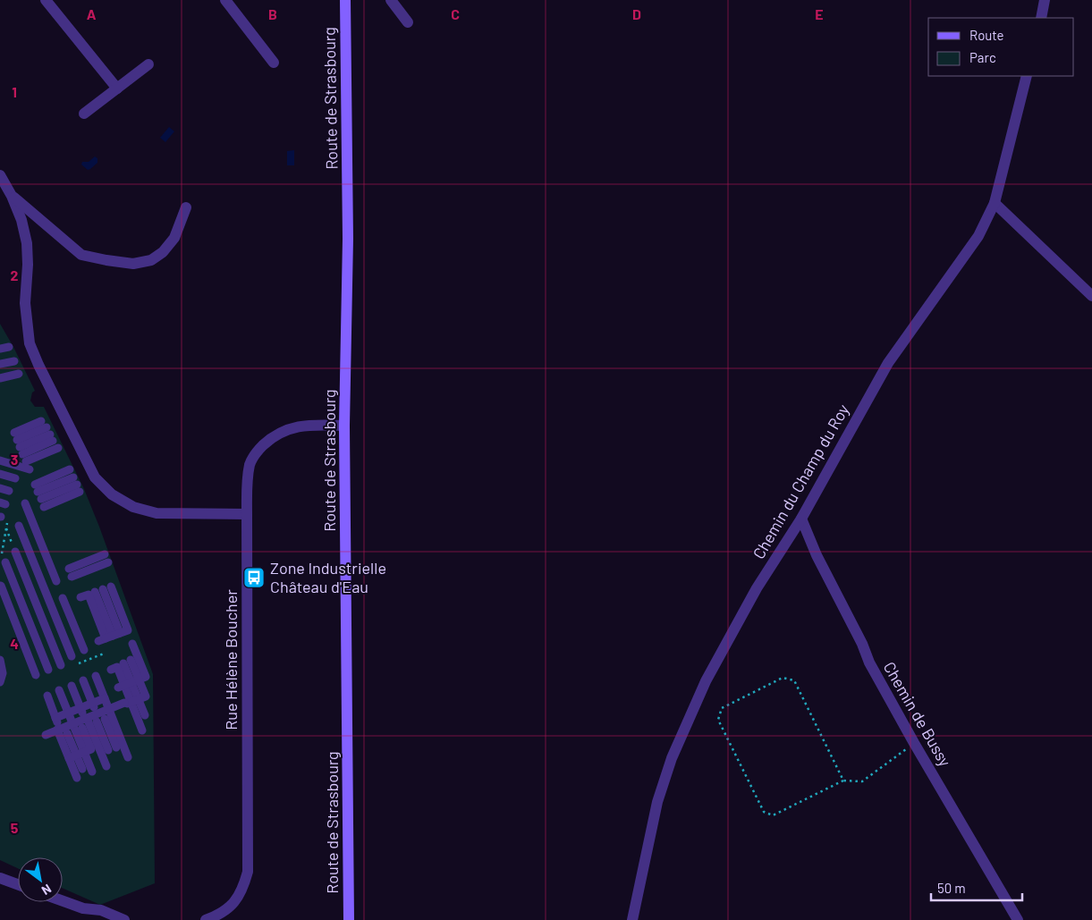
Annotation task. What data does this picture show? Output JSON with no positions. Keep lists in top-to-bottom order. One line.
{"streets":{"main road":["Route de Strasbourg"],"street":["Chemin du Champ du Roy","Rue Hélène Boucher","Chemin de Bussy"]},"crossings":[["Route de Strasbourg","Rue Hélène Boucher"],["Chemin du Champ du Roy","Chemin de Bussy"]],"places":{"bus stop":["Zone Industrielle Château d'Eau"]},"legend":["Route","Parc"],"scale_bar":"50 m","north":"bottom right","grid":{"columns":["A","B","C","D","E"],"rows":["1","2","3","4","5"]}}
